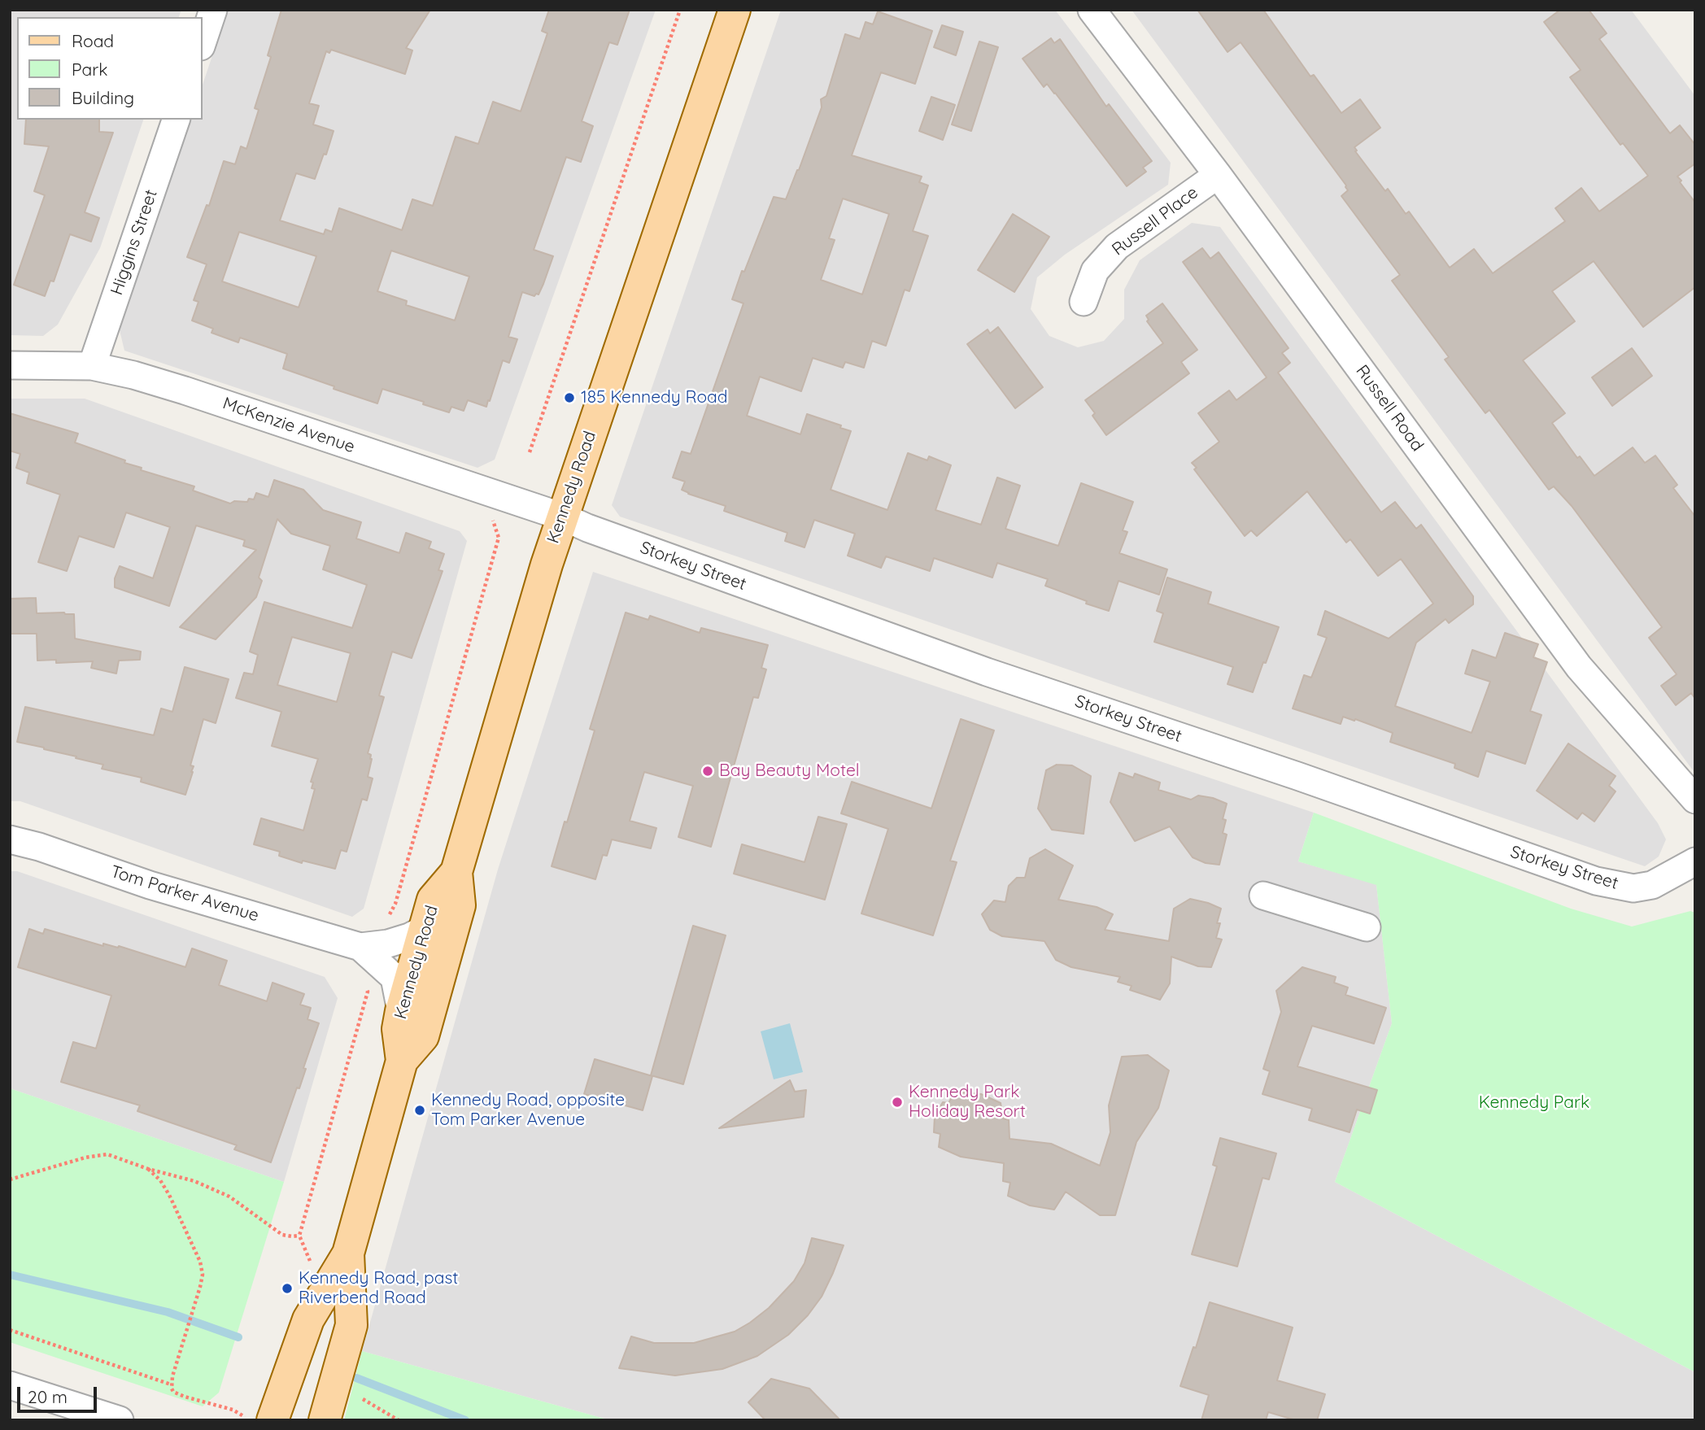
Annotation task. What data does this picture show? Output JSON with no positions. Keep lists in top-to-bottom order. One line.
{"streets":{"main road":["Kennedy Road"],"street":["Russell Place","Higgins Street","Russell Road","McKenzie Avenue","Storkey Street","Tom Parker Avenue"]},"crossings":[["Russell Place","Russell Road"],["Higgins Street","McKenzie Avenue"],["McKenzie Avenue","Kennedy Road"],["McKenzie Avenue","Storkey Street"],["Kennedy Road","Storkey Street"],["Kennedy Road","Tom Parker Avenue"]],"parks":["Kennedy Park"],"places":["185 Kennedy Road","Bay Beauty Motel","Kennedy Park Holiday Resort","Kennedy Road, opposite Tom Parker Avenue","Kennedy Road, past Riverbend Road"],"legend":["Road","Park","Building"],"scale_bar":"20 m"}
